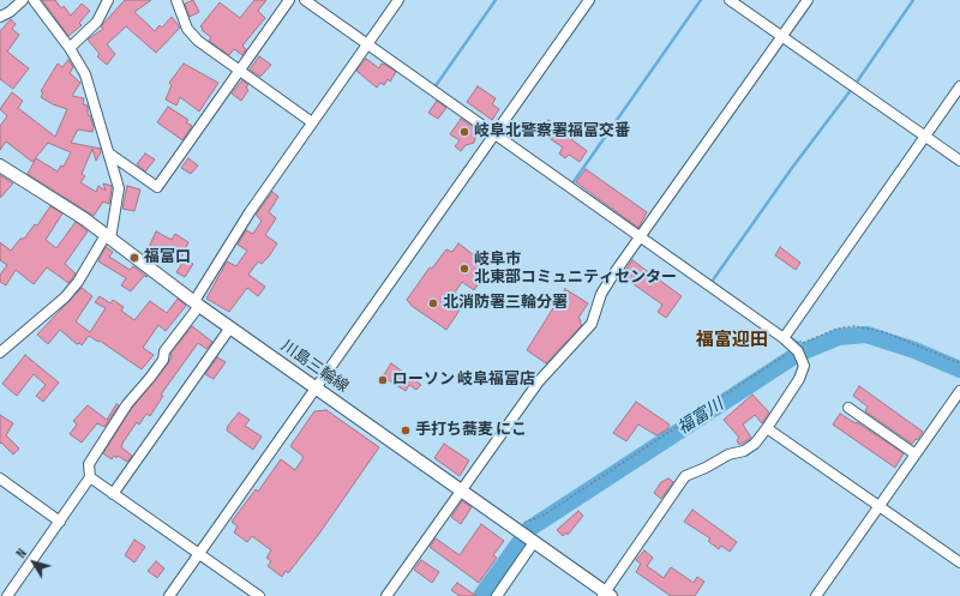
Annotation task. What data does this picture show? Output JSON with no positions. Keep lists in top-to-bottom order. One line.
{"streets":{"main road":["川島三輪線"]},"districts":["福富迎田"],"water":["福富川"],"places":["岐阜北警察署福富交番","福富口","岐阜市 北東部コミュニティセンター","北消防署三輪分署","ローソン 岐阜福富店","手打ち蕎麦 にこ"],"north":"top left"}
